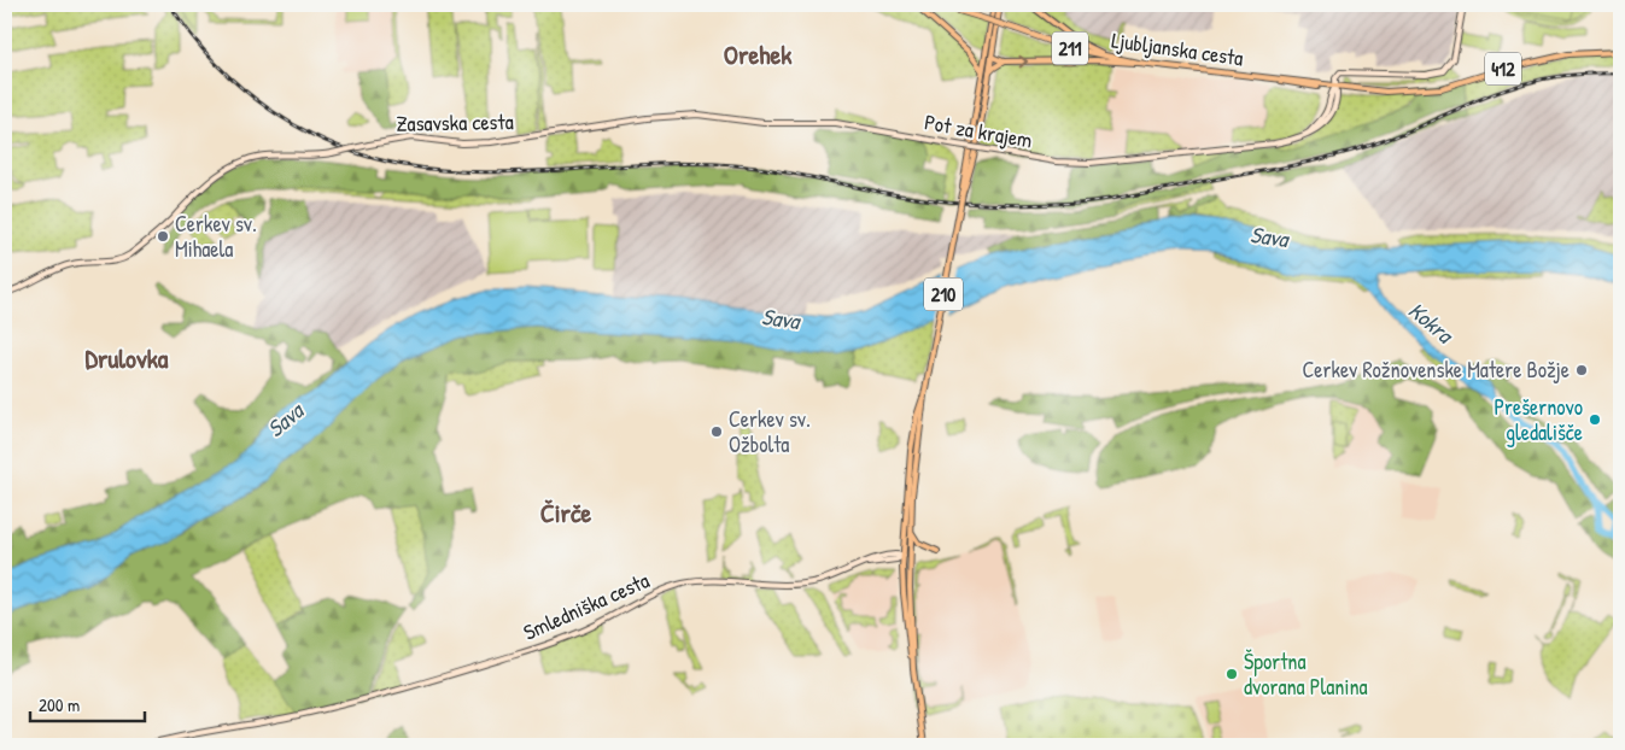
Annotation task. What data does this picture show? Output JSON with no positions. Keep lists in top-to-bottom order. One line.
{"streets":{"main road":["211","Ljubljanska cesta","412","210"],"street":["Zasavska cesta","Pot za krajem","Smledniška cesta"]},"crossings":[["211","Ljubljanska cesta"],["211","210"],["Ljubljanska cesta","Pot za krajem"],["Zasavska cesta","Pot za krajem"],["210","Smledniška cesta"]],"districts":["Orehek","Drulovka","Čirče"],"water":["Sava","Kokra"],"places":["Cerkev sv. Mihaela","Cerkev Rožnovenske Matere Božje","Prešernovo gledališče","Cerkev sv. Ožbolta","Športna dvorana Planina"],"scale_bar":"200 m"}
